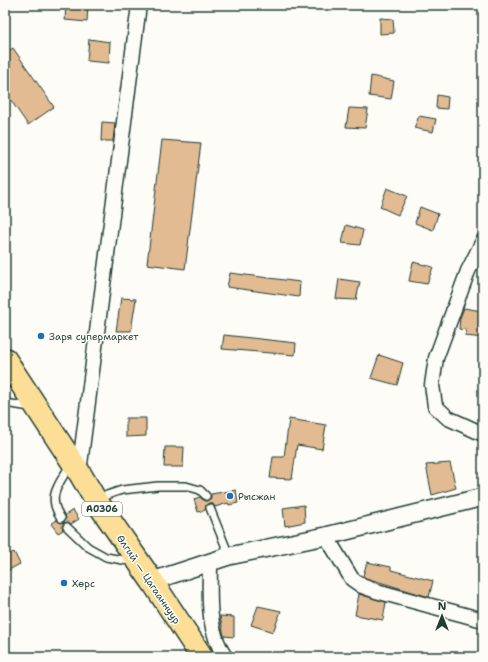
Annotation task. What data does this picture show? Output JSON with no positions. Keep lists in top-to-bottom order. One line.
{"streets":{"highway":["A0306","Өлгий — Цагааннуур"]},"places":["Заря супермаркет","Рысжан","Хөрс"],"north":"top"}
